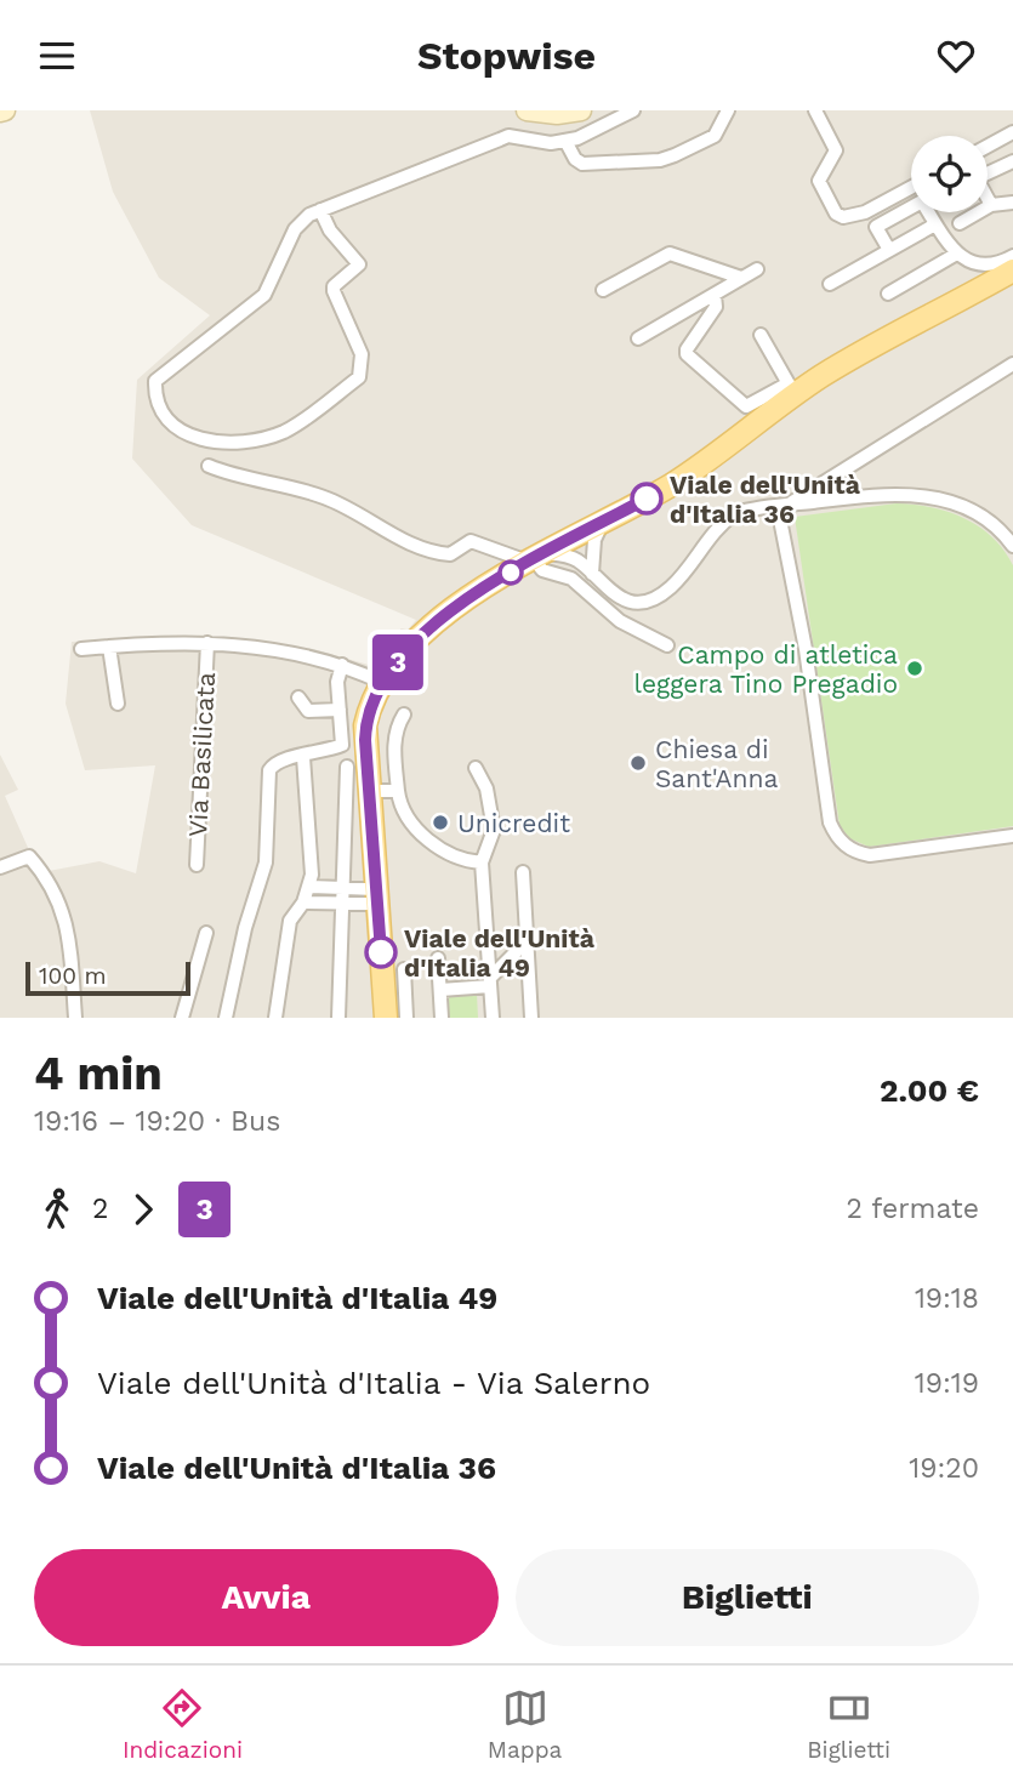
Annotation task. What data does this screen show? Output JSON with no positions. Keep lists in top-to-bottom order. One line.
{"streets":{"street":["Via Basilicata"]},"places":["Viale dell'Unità d'Italia 36","Campo di atletica leggera Tino Pregadio","Chiesa di Sant'Anna","Unicredit","Viale dell'Unità d'Italia 49"],"lines":["bus line 3"],"scale_bar":"100 m","page":{"header":"Stopwise","on_map":"3","scale":"100 m","heading":["4 min","19:16 – 19:20 · Bus","2.00 €"],"legs":["2","3","2 fermate"],"list":[{"name":"Viale dell'Unità d'Italia 49","value":"19:18"},{"name":"Viale dell'Unità d'Italia - Via Salerno","value":"19:19"},{"name":"Viale dell'Unità d'Italia 36","value":"19:20"}],"buttons":["Avvia","Biglietti"],"tabs":["Indicazioni","Mappa","Biglietti"]}}
